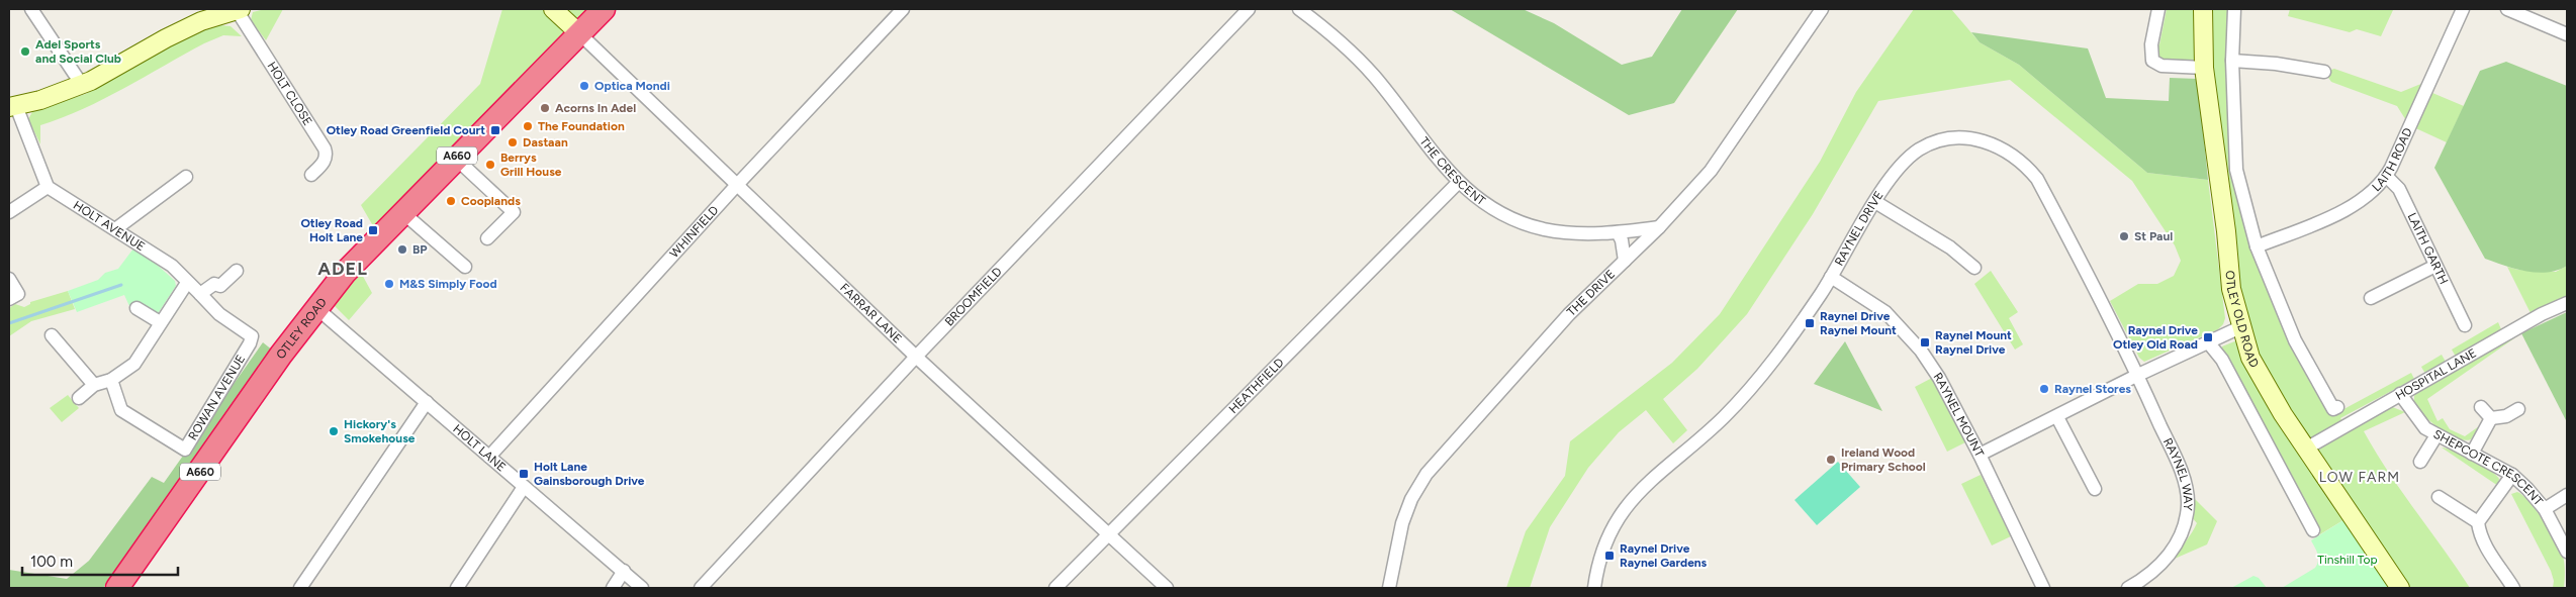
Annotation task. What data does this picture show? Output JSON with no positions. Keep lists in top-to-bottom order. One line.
{"streets":{"highway":["A660","OTLEY ROAD"],"street":["HOLT CLOSE","LAITH ROAD","THE CRESCENT","HOLT AVENUE","RAYNEL DRIVE","WHINFIELD","LAITH GARTH","THE DRIVE","BROOMFIELD","FARRAR LANE","OTLEY OLD ROAD","HOSPITAL LANE","HEATHFIELD","ROWAN AVENUE","RAYNEL MOUNT","HOLT LANE","SHEPCOTE CRESCENT","RAYNEL WAY"]},"crossings":[["LAITH ROAD","LAITH GARTH"],["THE CRESCENT","THE DRIVE"],["THE CRESCENT","HEATHFIELD"],["HOLT AVENUE","ROWAN AVENUE"],["RAYNEL DRIVE","RAYNEL MOUNT"],["RAYNEL DRIVE","RAYNEL WAY"],["WHINFIELD","FARRAR LANE"],["WHINFIELD","HOLT LANE"],["BROOMFIELD","FARRAR LANE"],["FARRAR LANE","OTLEY ROAD"],["FARRAR LANE","HEATHFIELD"],["OTLEY OLD ROAD","HOSPITAL LANE"],["OTLEY ROAD","HOLT LANE"],["HOSPITAL LANE","SHEPCOTE CRESCENT"]],"districts":["ADEL","LOW FARM"],"parks":["Tinshill Top"],"places":{"other":["Adel Sports and Social Club","Optica Mondi","Acorns In Adel","The Foundation","Dastaan","Berrys Grill House","Cooplands","St Paul","BP","M&S Simply Food","Raynel Stores","Hickory's Smokehouse","Ireland Wood Primary School"],"transit":["Otley Road Greenfield Court","Otley Road Holt Lane","Raynel Drive Raynel Mount","Raynel Drive Otley Old Road","Raynel Mount Raynel Drive","Holt Lane Gainsborough Drive","Raynel Drive Raynel Gardens"]},"scale_bar":"100 m"}
